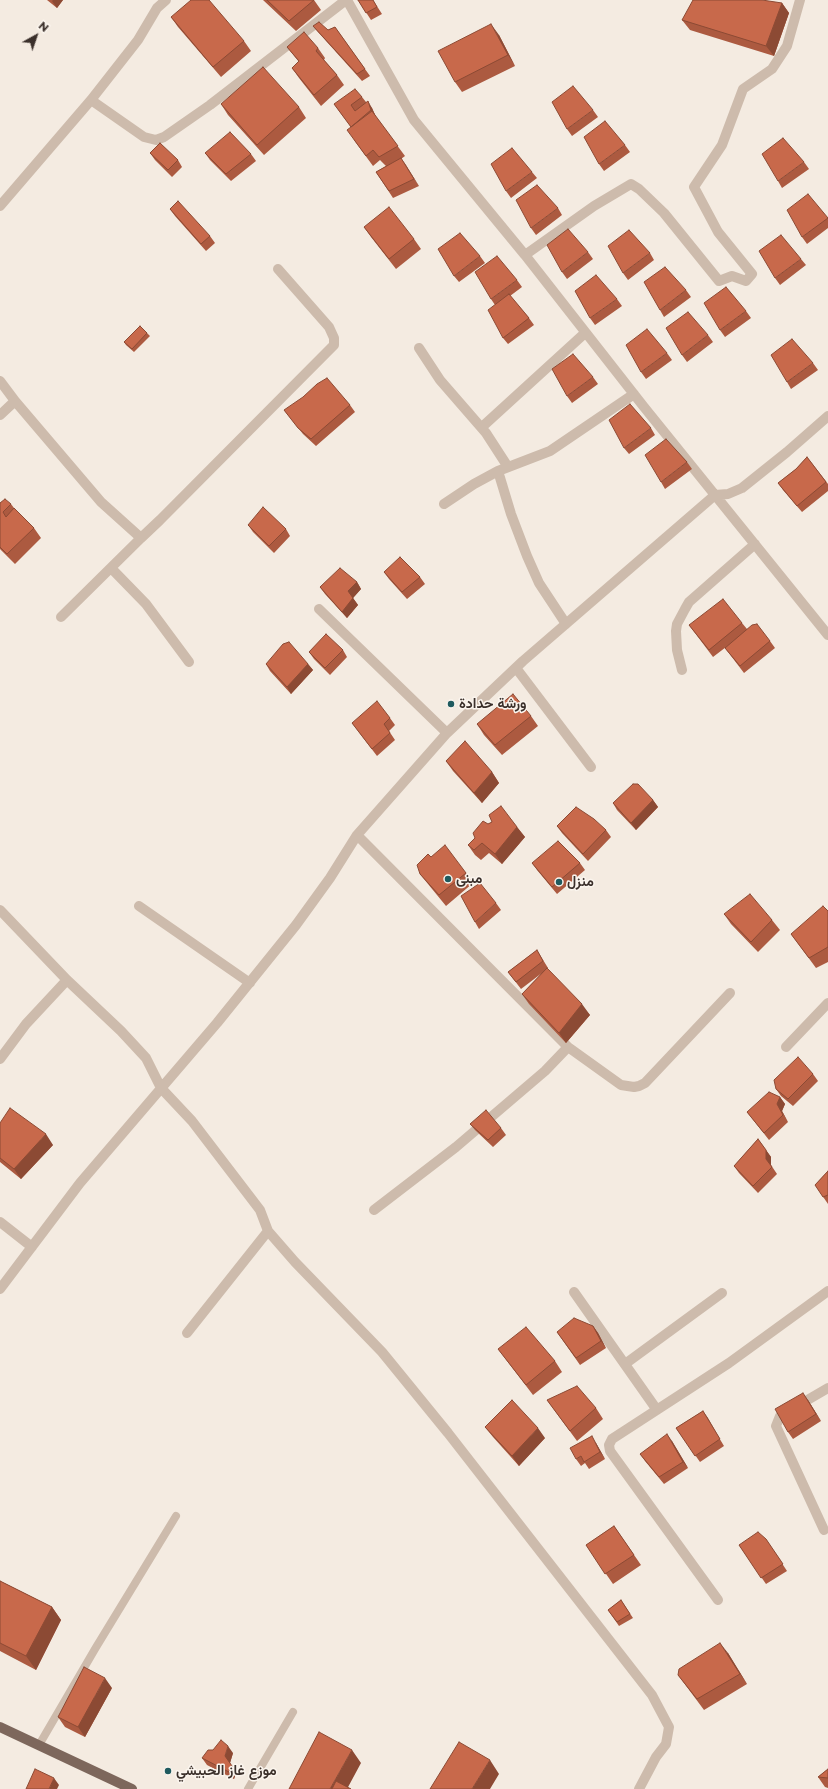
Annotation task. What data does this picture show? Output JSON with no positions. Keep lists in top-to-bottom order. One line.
{"places":["ورشة حدادة","مبنى","منزل","موزع غاز الحبيشي"],"north":"top right"}
